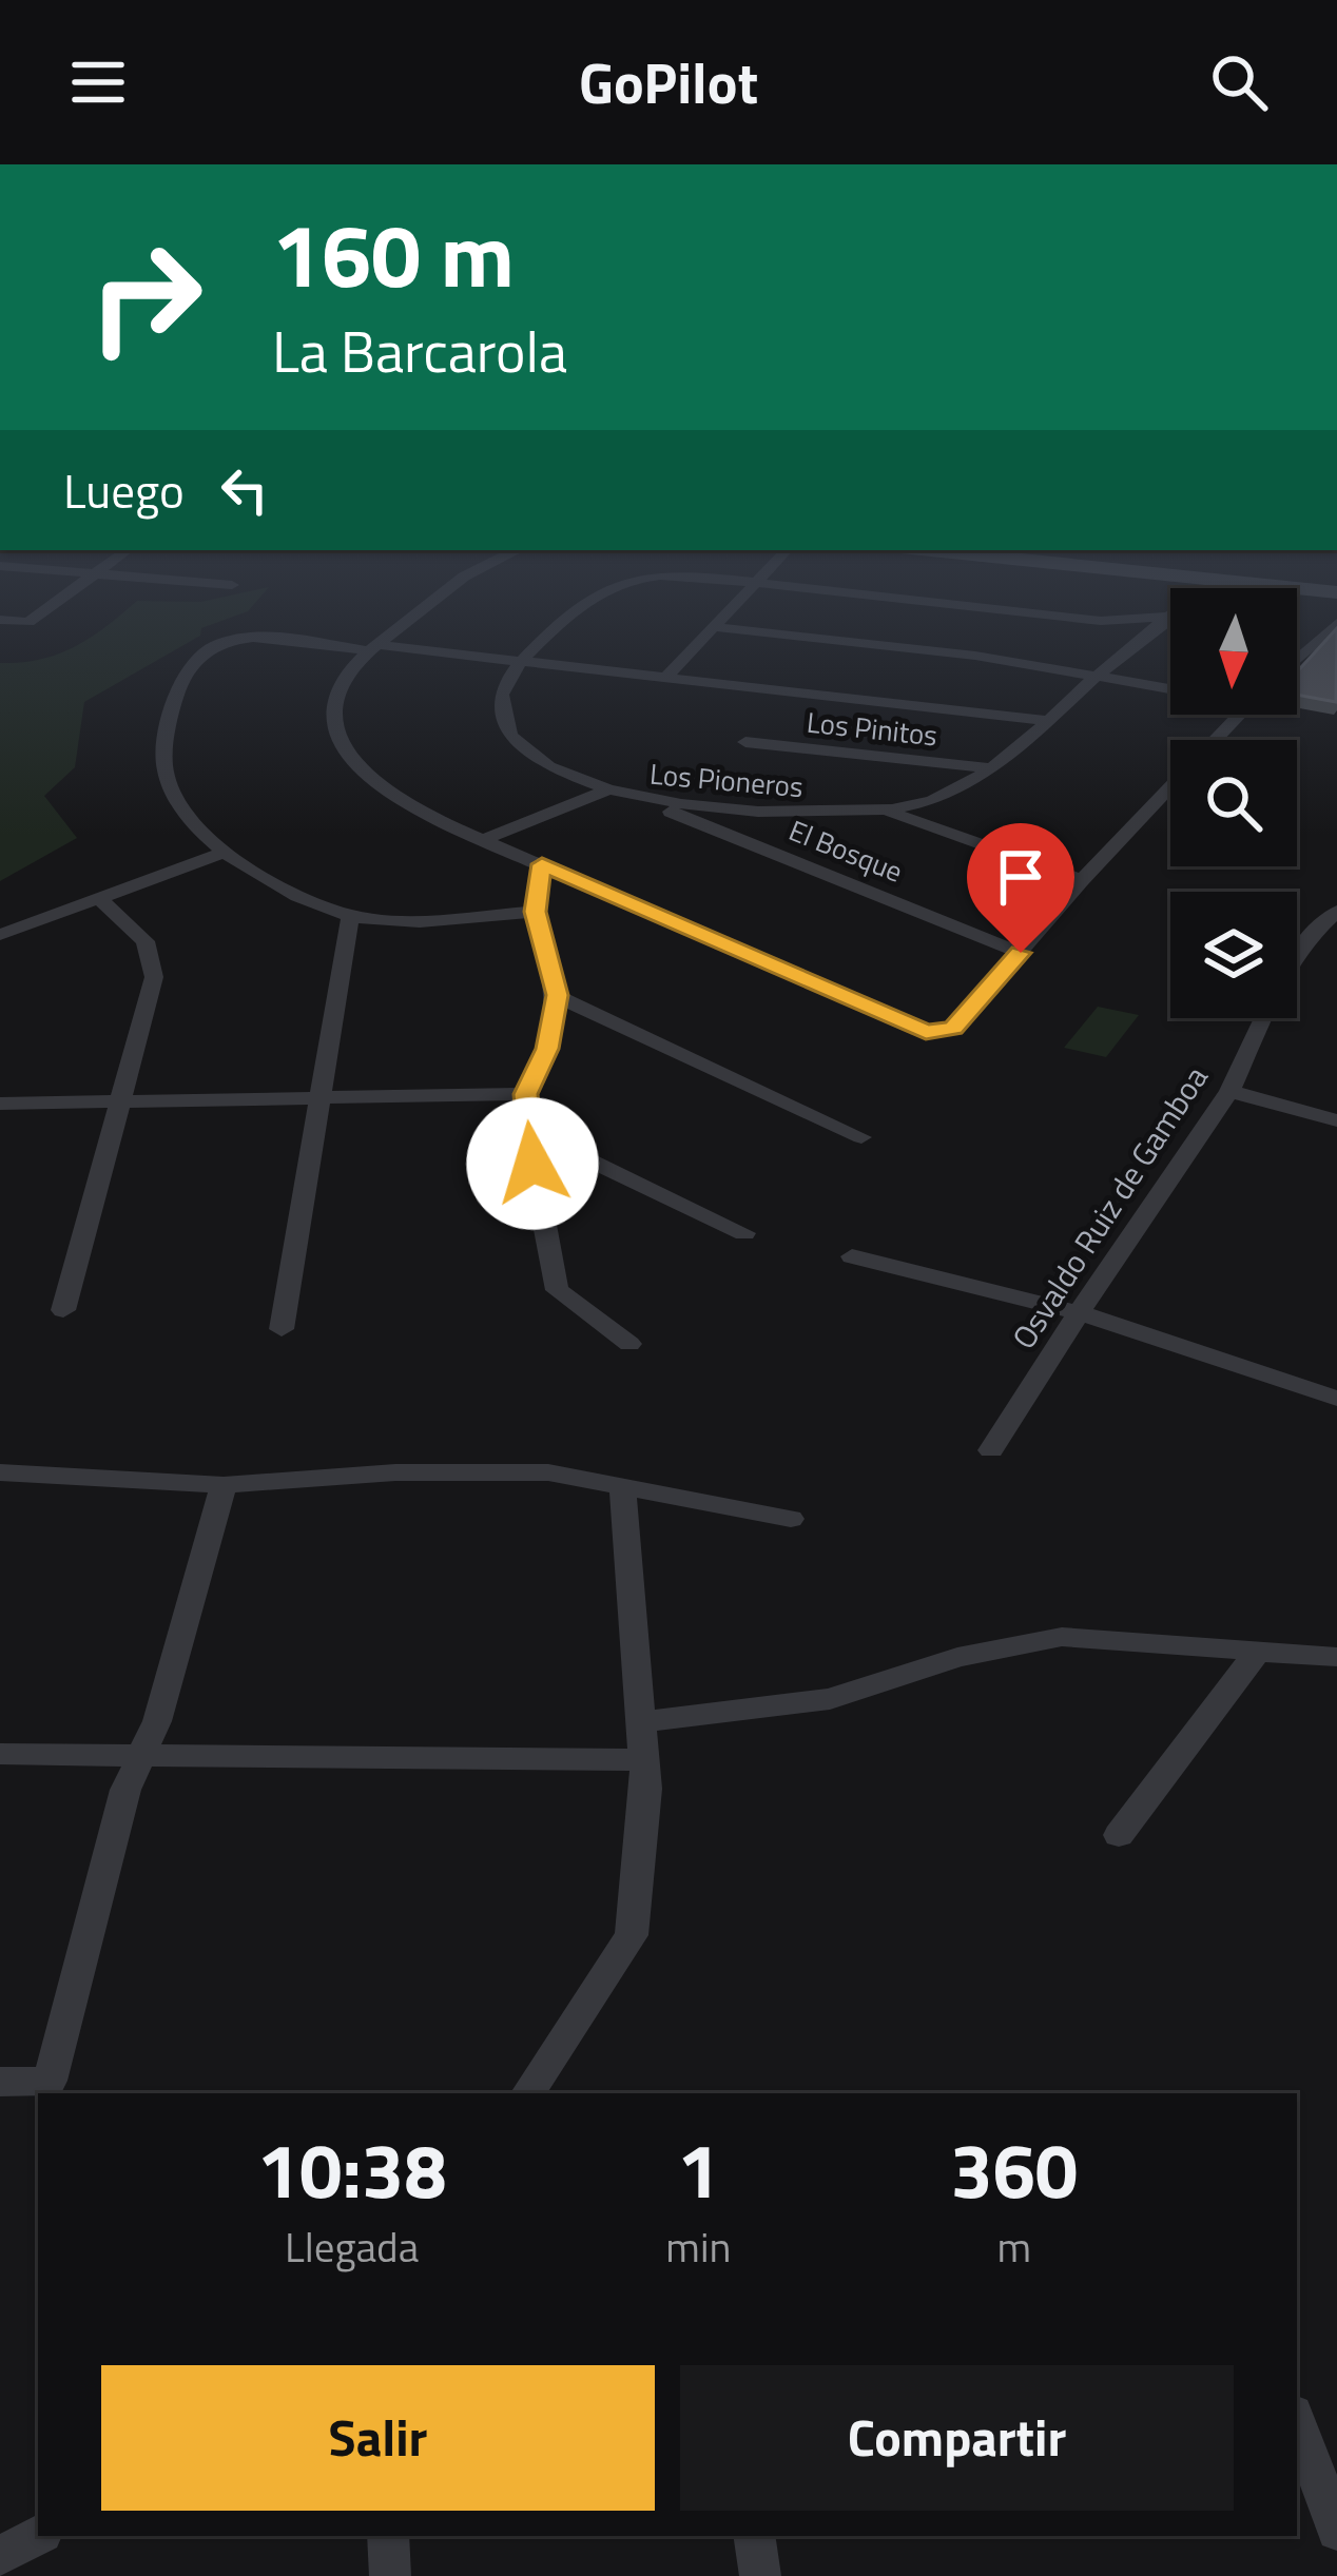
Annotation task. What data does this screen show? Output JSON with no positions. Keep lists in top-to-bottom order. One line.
{"streets":{"street":["Los Pinitos","Los Pioneros","El Bosque","Osvaldo Ruiz de Gamboa"]},"crossings":[["Los Pinitos","Los Pioneros"],["Los Pioneros","El Bosque"]],"north":"bottom","page":{"header":"GoPilot","turn":["160 m","La Barcarola"],"then":"Luego","eta":["10:38","Llegada","1","min","360","m"],"buttons":["Salir","Compartir"]}}
